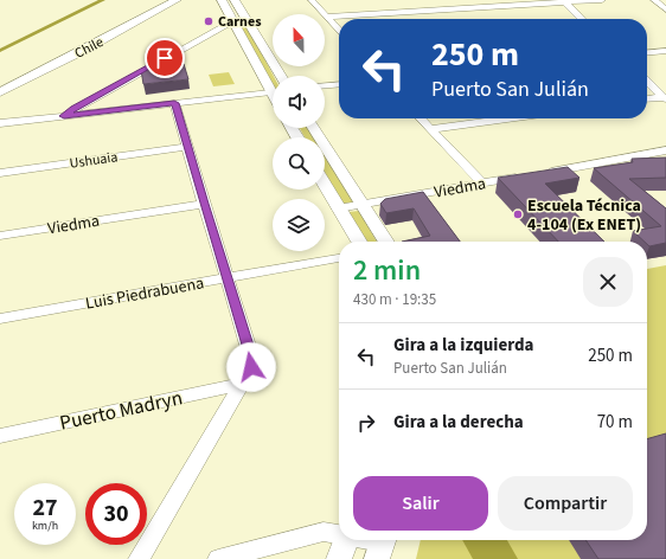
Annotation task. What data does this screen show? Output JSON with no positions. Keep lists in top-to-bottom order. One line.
{"streets":{"main road":["Chile"],"street":["Ushuaia","Viedma","Luis Piedrabuena","Puerto Madryn"]},"places":["Carnes","Escuela Técnica 4-104 (Ex ENET)"],"north":"top","page":{"turn":["250 m","Puerto San Julián"],"heading":["2 min","430 m · 19:35"],"list":[{"name":"Gira a la izquierda","note":"Puerto San Julián","value":"250 m"},{"name":"Gira a la derecha","value":"70 m"}],"buttons":["Salir","Compartir"],"speed":"27 km/h","limit":"30"}}
